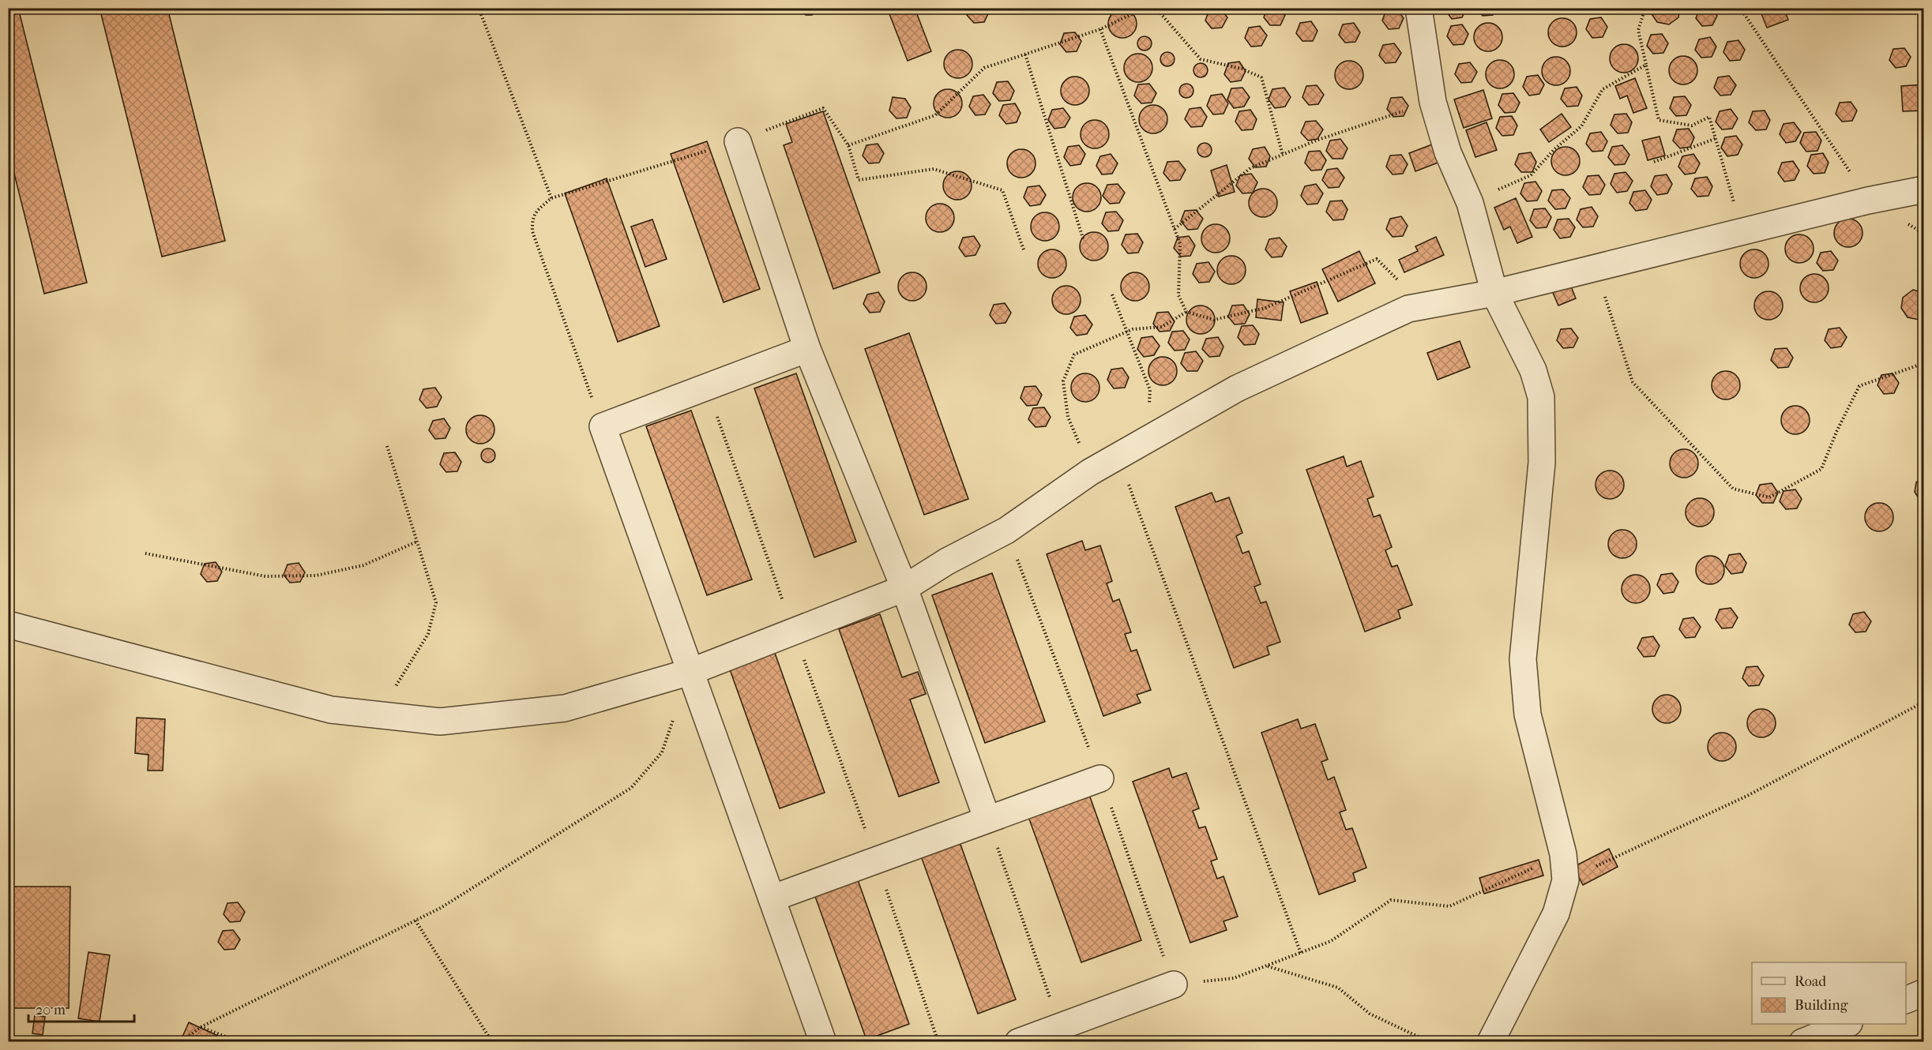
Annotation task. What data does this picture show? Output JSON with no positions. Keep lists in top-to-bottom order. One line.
{"legend":["Road","Building"],"scale_bar":"20 m"}
